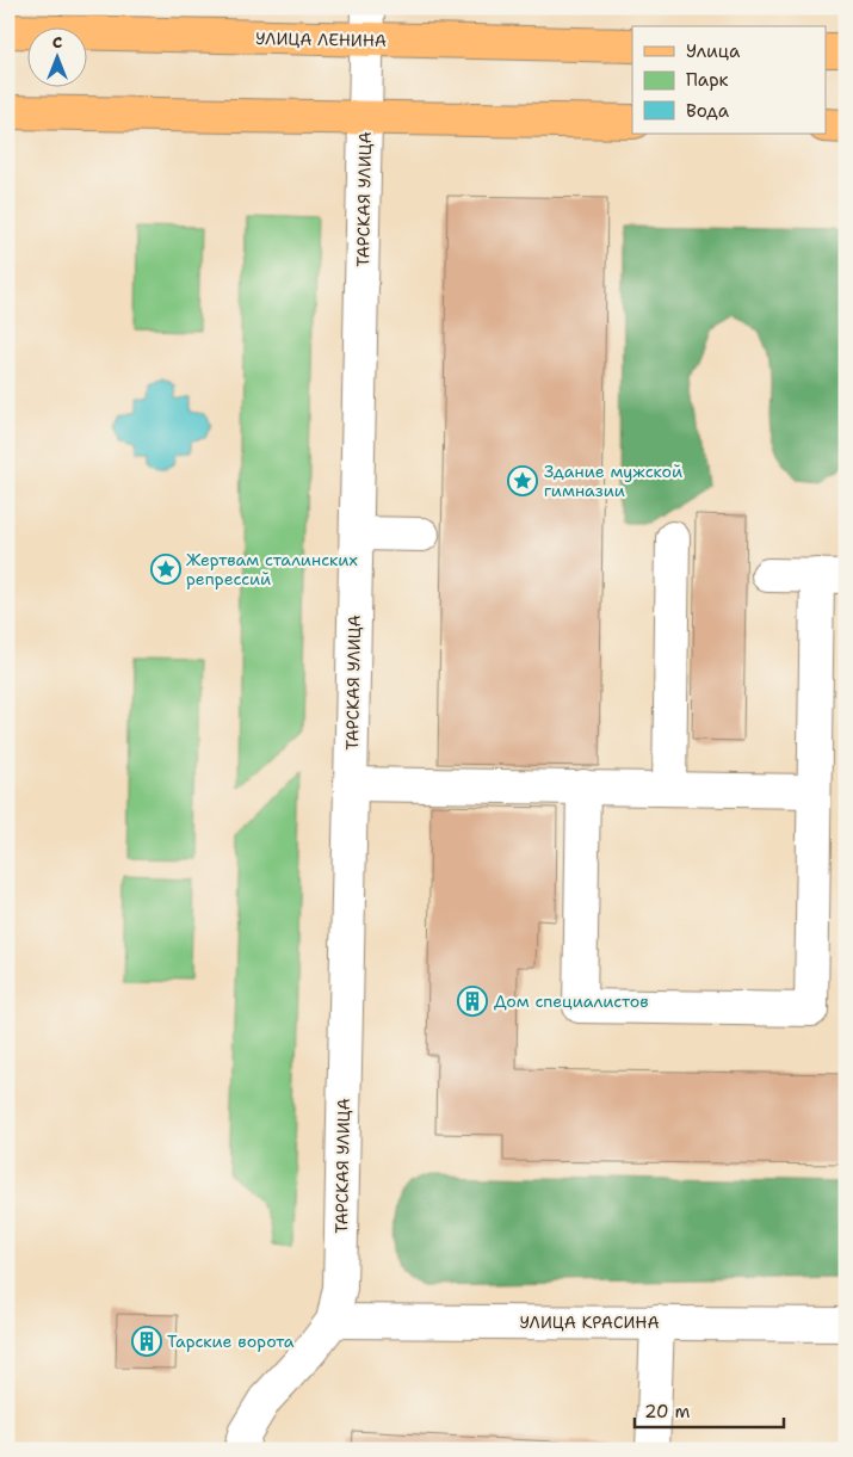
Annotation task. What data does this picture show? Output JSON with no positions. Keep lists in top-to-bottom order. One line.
{"streets":{"main road":["УЛИЦА ЛЕНИНА"],"street":["ТАРСКАЯ УЛИЦА","УЛИЦА КРАСИНА"]},"crossings":[["УЛИЦА ЛЕНИНА","ТАРСКАЯ УЛИЦА"],["ТАРСКАЯ УЛИЦА","УЛИЦА КРАСИНА"]],"places":{"place":["Здание мужской гимназии","Жертвам сталинских репрессий"],"building":["Дом специалистов","Тарские ворота"]},"legend":["Улица","Парк","Вода"],"scale_bar":"20 m","north":"top"}
